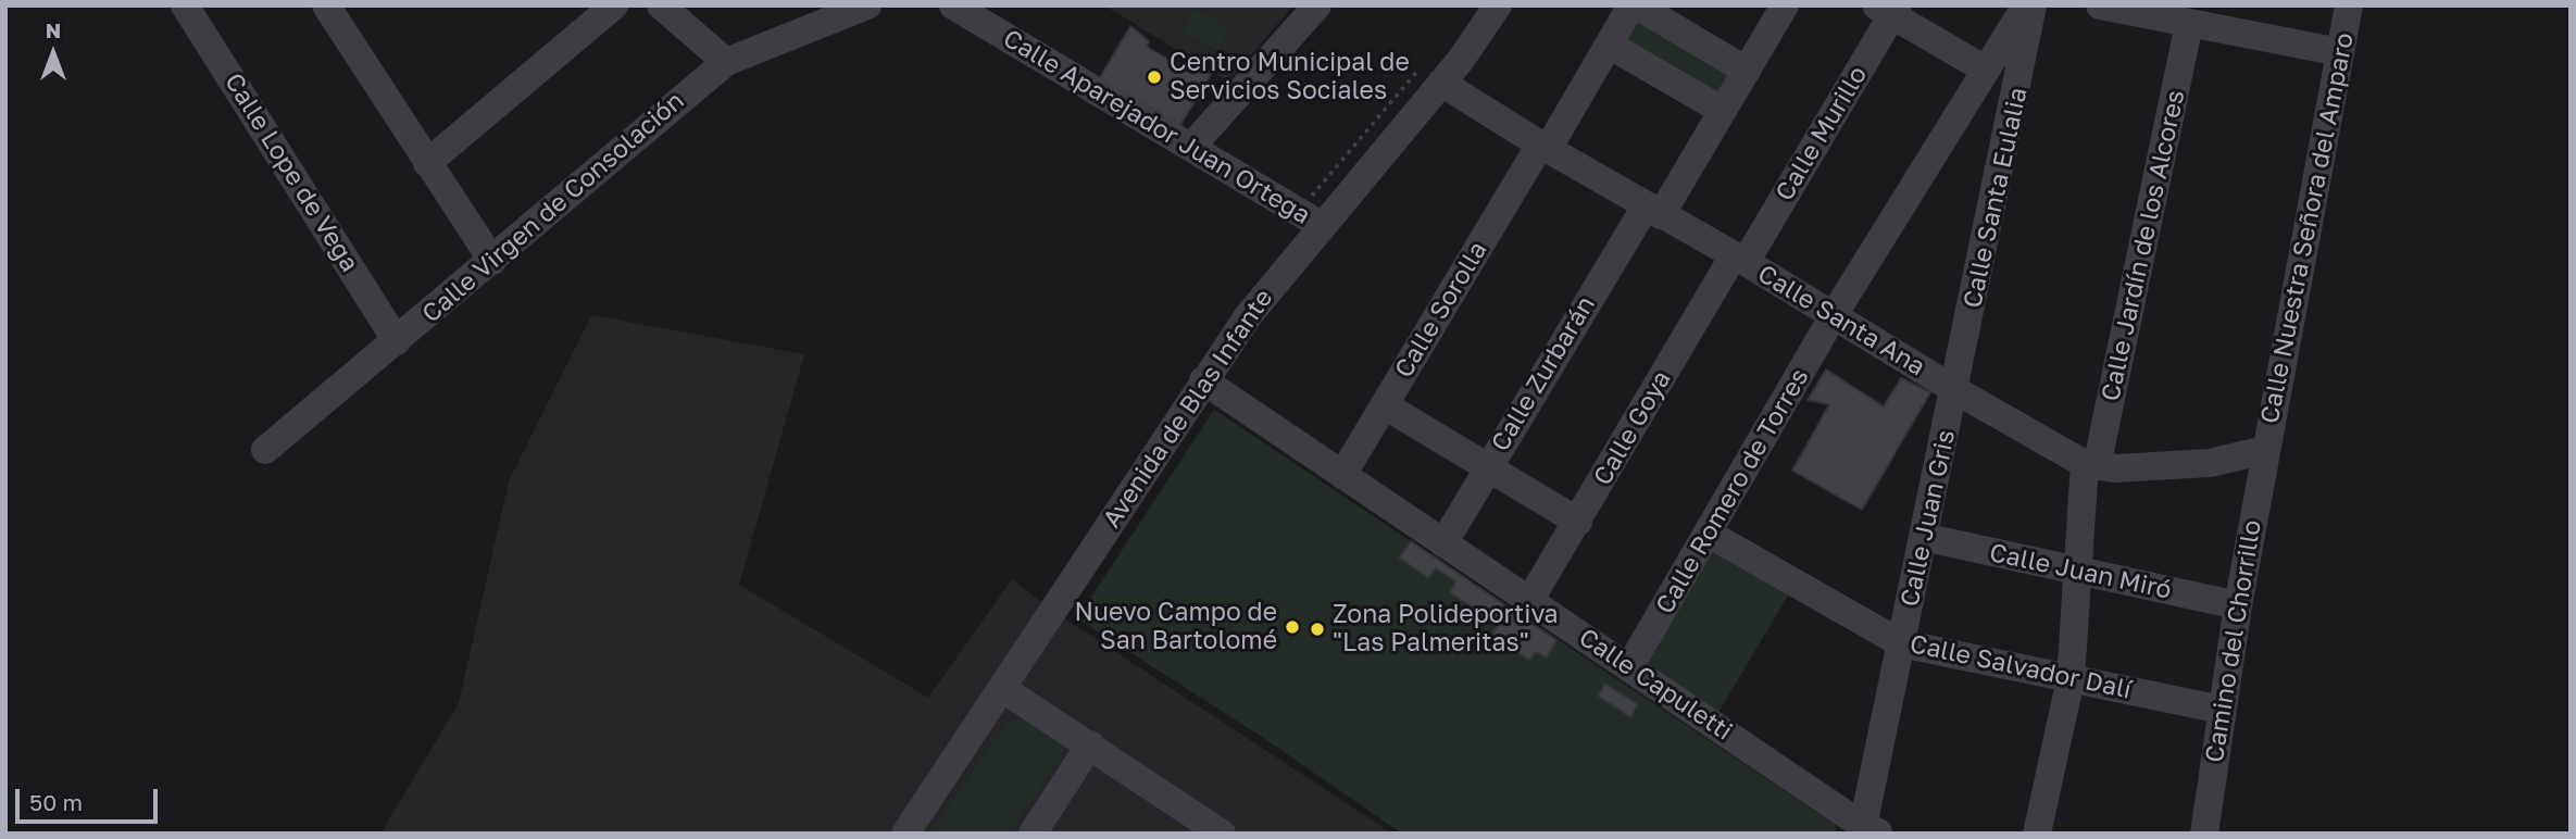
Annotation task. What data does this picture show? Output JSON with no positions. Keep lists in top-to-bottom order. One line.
{"streets":{"street":["Calle Aparejador Juan Ortega","Calle Murillo","Calle Lope de Vega","Calle Santa Eulalia","Calle Virgen de Consolación","Calle Nuestra Señora del Amparo","Calle Jardín de los Alcores","Calle Sorolla","Calle Santa Ana","Calle Zurbarán","Avenida de Blas Infante","Calle Goya","Calle Romero de Torres","Calle Juan Gris","Calle Juan Miró","Camino del Chorrillo","Calle Salvador Dalí","Calle Capuletti"]},"crossings":[["Calle Aparejador Juan Ortega","Avenida de Blas Infante"],["Calle Murillo","Calle Santa Ana"],["Calle Murillo","Calle Goya"],["Calle Lope de Vega","Calle Virgen de Consolación"],["Calle Santa Eulalia","Calle Santa Ana"],["Calle Santa Eulalia","Calle Juan Gris"],["Calle Nuestra Señora del Amparo","Camino del Chorrillo"],["Calle Jardín de los Alcores","Calle Santa Ana"],["Calle Jardín de los Alcores","Calle Juan Miró"],["Calle Jardín de los Alcores","Calle Salvador Dalí"],["Calle Sorolla","Calle Santa Ana"],["Calle Sorolla","Calle Capuletti"],["Calle Santa Ana","Calle Zurbarán"],["Calle Santa Ana","Avenida de Blas Infante"],["Calle Santa Ana","Calle Goya"],["Calle Santa Ana","Calle Romero de Torres"],["Calle Santa Ana","Calle Juan Gris"],["Calle Zurbarán","Calle Capuletti"],["Avenida de Blas Infante","Calle Capuletti"],["Calle Goya","Calle Capuletti"],["Calle Romero de Torres","Calle Salvador Dalí"],["Calle Romero de Torres","Calle Capuletti"],["Calle Juan Gris","Calle Juan Miró"],["Calle Juan Gris","Calle Salvador Dalí"],["Calle Juan Gris","Calle Capuletti"],["Calle Juan Miró","Camino del Chorrillo"],["Camino del Chorrillo","Calle Salvador Dalí"]],"places":["Centro Municipal de Servicios Sociales","Nuevo Campo de San Bartolomé","Zona Polideportiva \"Las Palmeritas\""],"scale_bar":"50 m","north":"top"}
